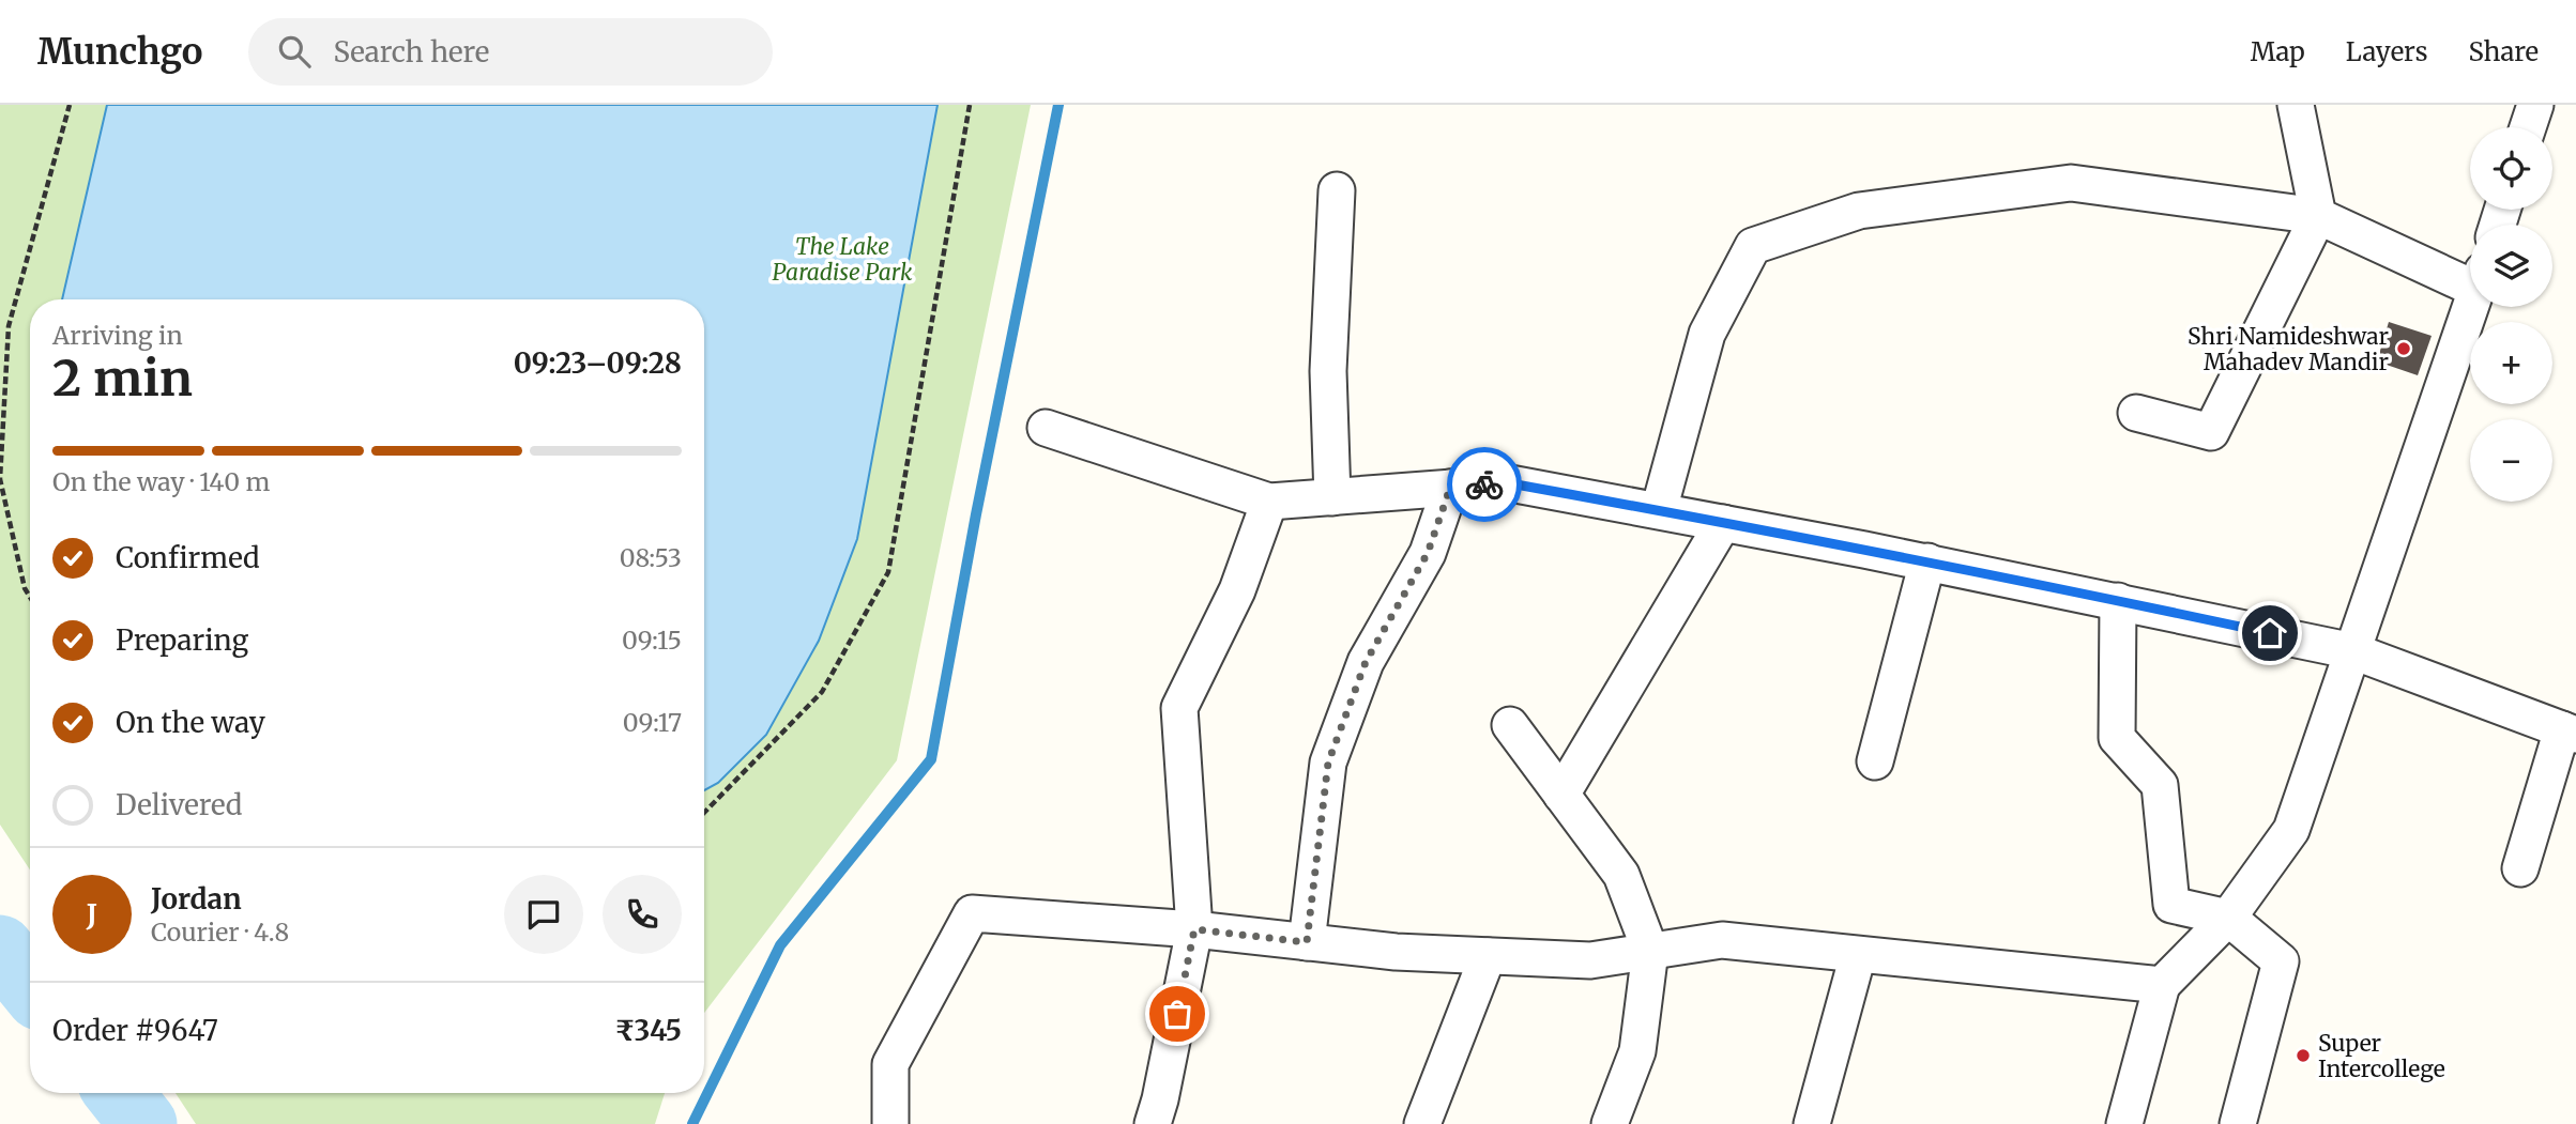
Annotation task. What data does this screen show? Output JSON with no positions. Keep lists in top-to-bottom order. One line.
{"parks":["The Lake Paradise Park"],"places":["Shri Namideshwar Mahadev Mandir","Super Intercollege"],"page":{"header":"Munchgo","search":"Search here","nav":["Map","Layers","Share"],"map_buttons":["+","−"],"heading":["2 min","Arriving in","09:23–09:28"],"panel":["Jordan","Courier · 4.8","Order #9647","₹345"],"bar":"On the way · 140 m","list":[["Confirmed","08:53"],["Preparing","09:15"],["On the way","09:17"],"Delivered"],"round":"J"}}
